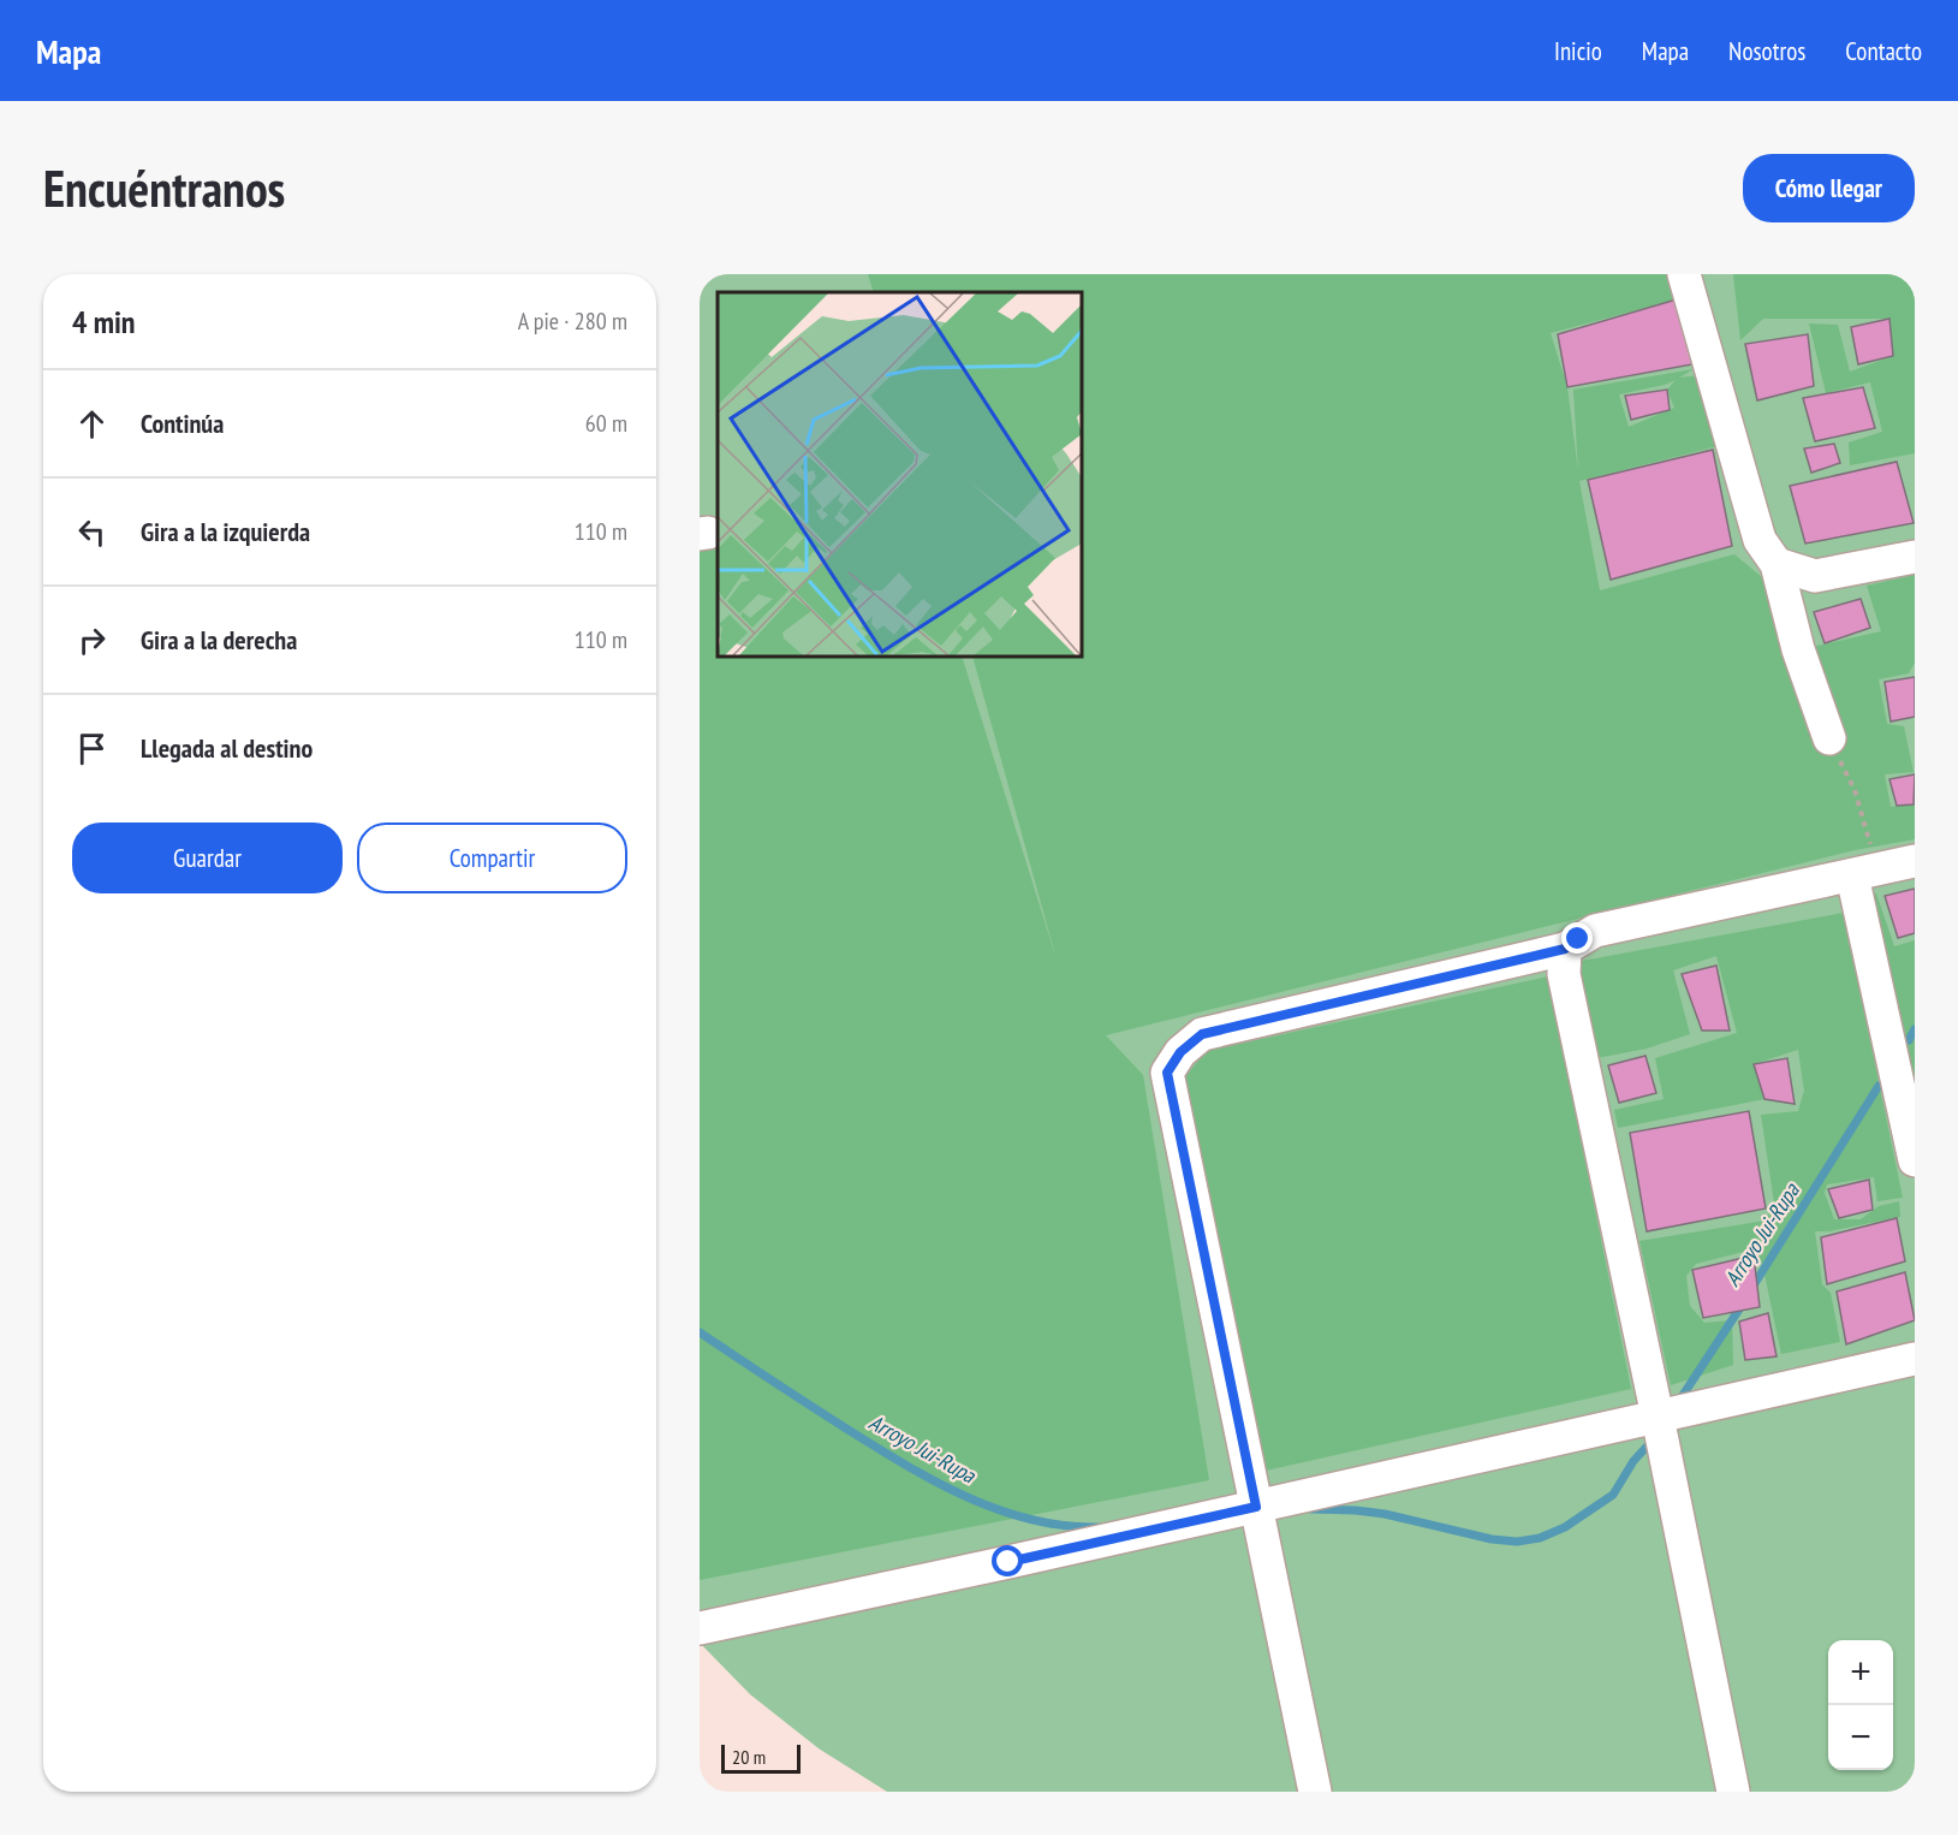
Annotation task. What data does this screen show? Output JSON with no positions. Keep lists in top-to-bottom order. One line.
{"water":["Arroyo Jui-Rupa"],"scale_bar":"20 m","page":{"header":"Mapa","nav":["Inicio","Mapa","Nosotros","Contacto"],"buttons":["Cómo llegar",["Guardar","Compartir"]],"title":"Encuéntranos","heading":["4 min","A pie · 280 m"],"list":[["Continúa","60 m"],["Gira a la izquierda","110 m"],["Gira a la derecha","110 m"],"Llegada al destino"],"map_buttons":["+","−"],"scale":"20 m"}}
